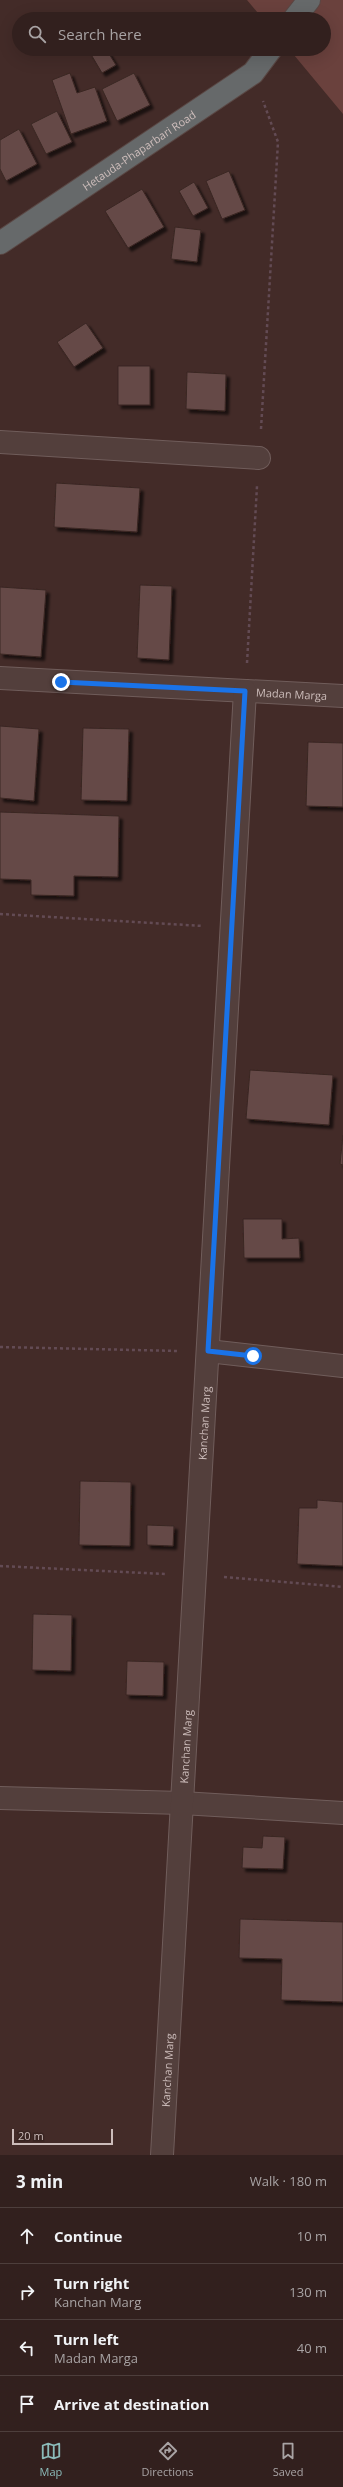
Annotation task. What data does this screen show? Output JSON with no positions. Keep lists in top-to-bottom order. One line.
{"streets":{"highway":["Hetauda-Phaparbari Road"],"street":["Madan Marga","Kanchan Marg"]},"crossings":[["Madan Marga","Kanchan Marg"]],"scale_bar":"20 m","page":{"search":"Search here","scale":"20 m","heading":["3 min","Walk · 180 m"],"list":[["Continue","10 m"],["Turn right","Kanchan Marg","130 m"],["Turn left","Madan Marga","40 m"],"Arrive at destination"],"nav":["Map","Directions","Saved"]}}
